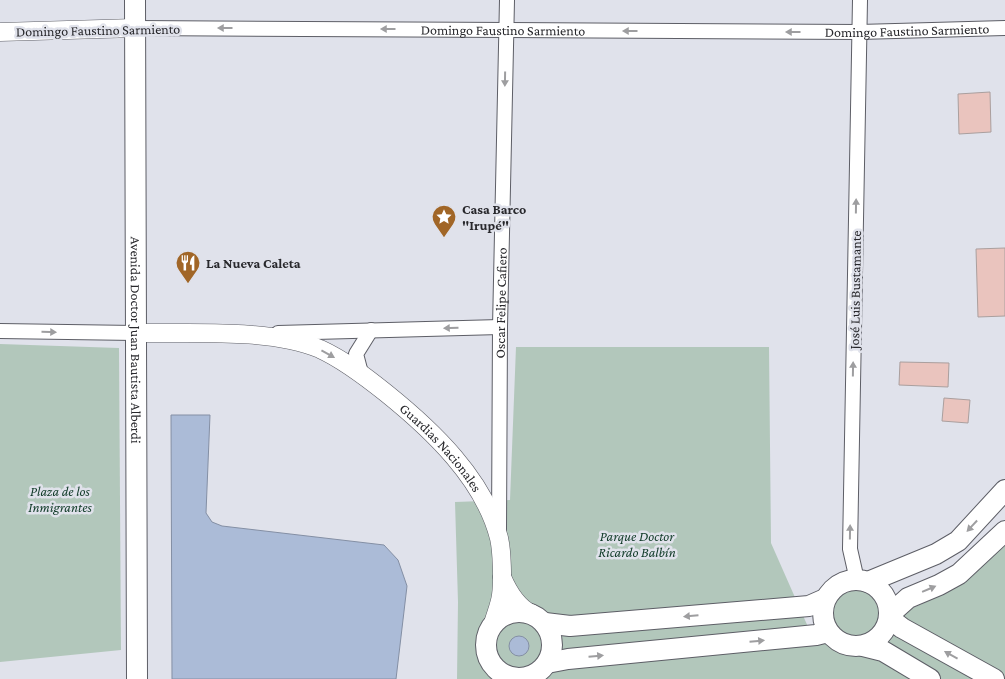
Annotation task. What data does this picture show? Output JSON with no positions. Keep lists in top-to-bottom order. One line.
{"streets":{"main road":["Avenida Doctor Juan Bautista Alberdi"],"street":["Domingo Faustino Sarmiento","José Luis Bustamante","Oscar Felipe Cafiero","Guardias Nacionales"]},"crossings":[["Domingo Faustino Sarmiento","José Luis Bustamante"],["Domingo Faustino Sarmiento","Oscar Felipe Cafiero"],["Domingo Faustino Sarmiento","Avenida Doctor Juan Bautista Alberdi"],["Oscar Felipe Cafiero","Guardias Nacionales"],["Avenida Doctor Juan Bautista Alberdi","Guardias Nacionales"]],"one_way":["Domingo Faustino Sarmiento","José Luis Bustamante","Oscar Felipe Cafiero"],"parks":["Plaza de los Inmigrantes","Parque Doctor Ricardo Balbín"],"places":{"place":["Casa Barco \"Irupé\""],"restaurant":["La Nueva Caleta"]}}
